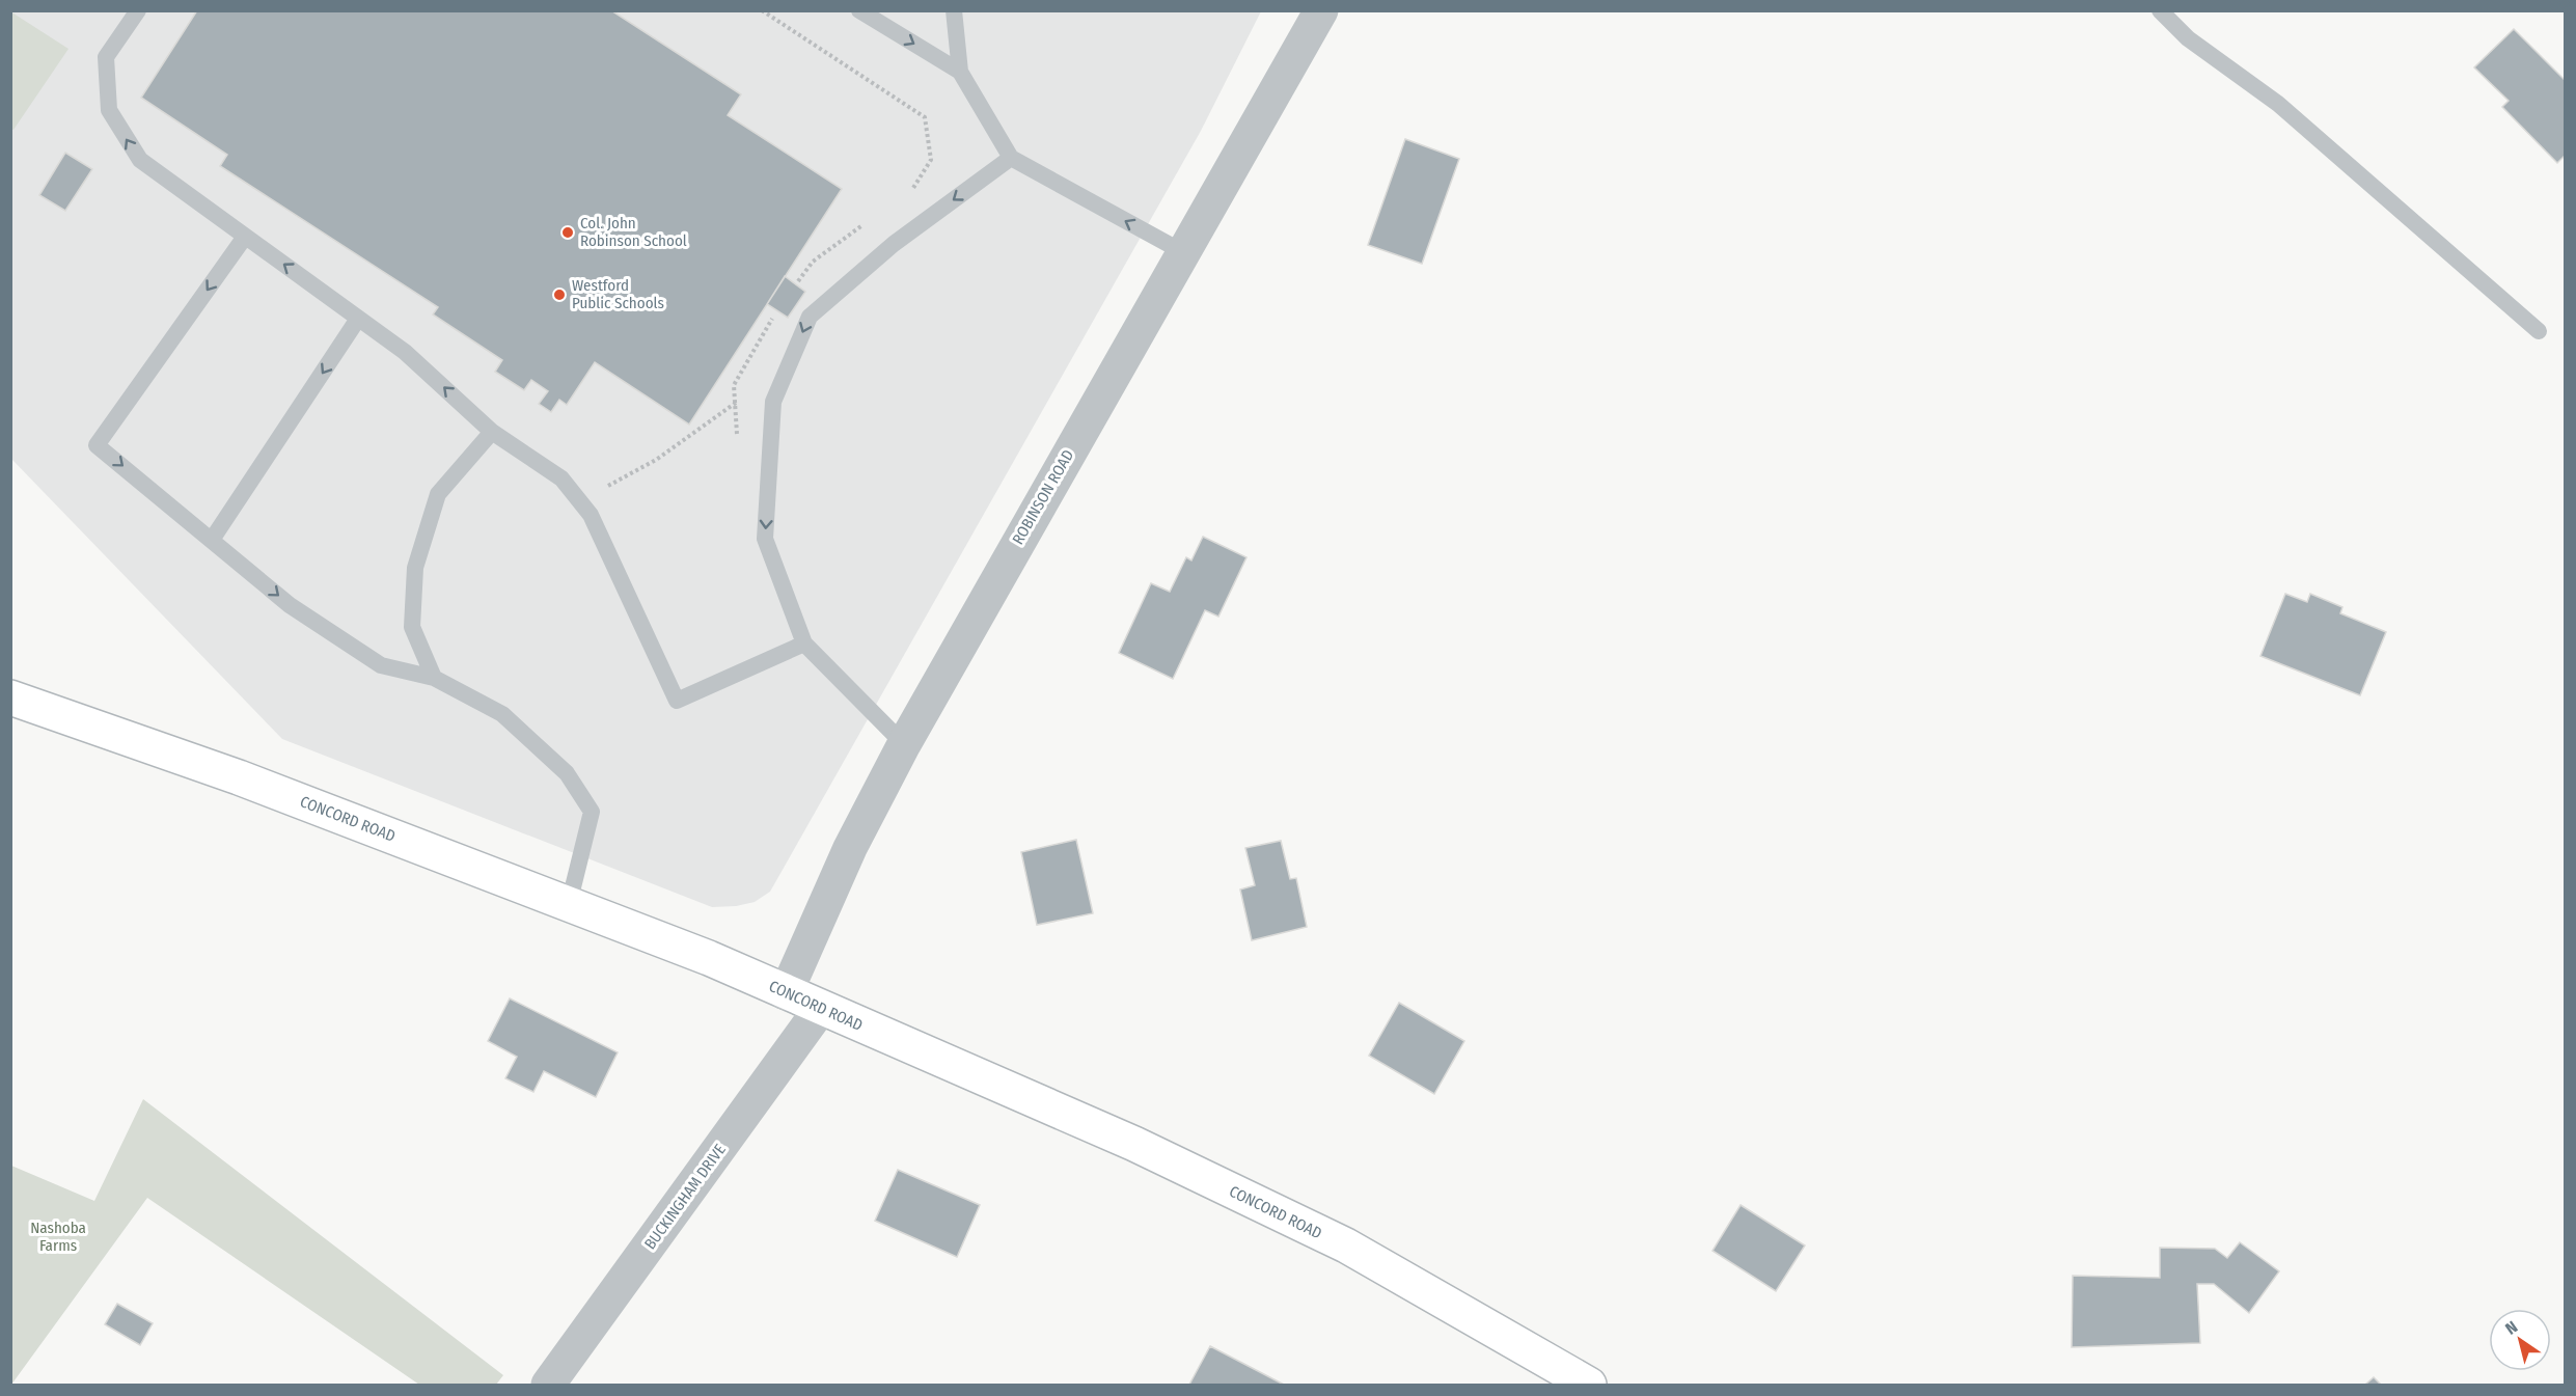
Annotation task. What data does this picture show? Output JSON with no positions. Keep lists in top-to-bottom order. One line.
{"streets":{"main road":["CONCORD ROAD"],"street":["ROBINSON ROAD","BUCKINGHAM DRIVE"]},"crossings":[["ROBINSON ROAD","CONCORD ROAD"],["CONCORD ROAD","BUCKINGHAM DRIVE"]],"parks":["Nashoba Farms"],"places":["Col. John Robinson School","Westford Public Schools"],"north":"top left"}
